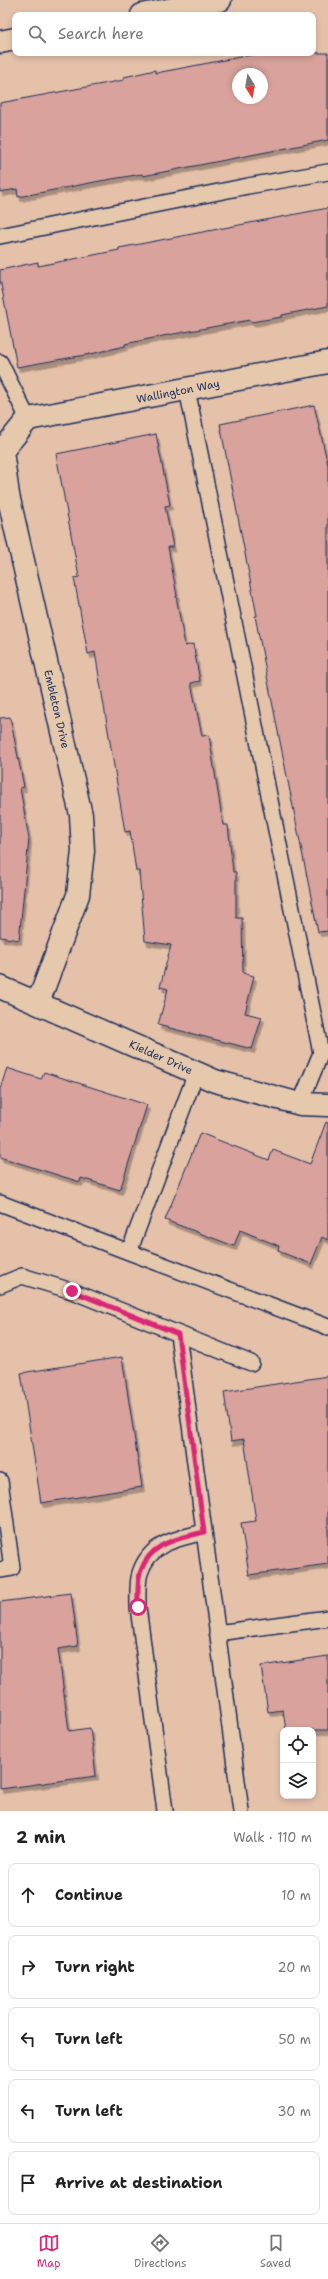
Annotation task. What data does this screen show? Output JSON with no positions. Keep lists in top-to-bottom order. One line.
{"streets":{"street":["Wallington Way","Embleton Drive","Kielder Drive"]},"crossings":[["Wallington Way","Embleton Drive"],["Embleton Drive","Kielder Drive"]],"north":"bottom","page":{"search":"Search here","heading":["2 min","Walk · 110 m"],"list":[["Continue","10 m"],["Turn right","20 m"],["Turn left","50 m"],["Turn left","30 m"],"Arrive at destination"],"nav":["Map","Directions","Saved"]}}
